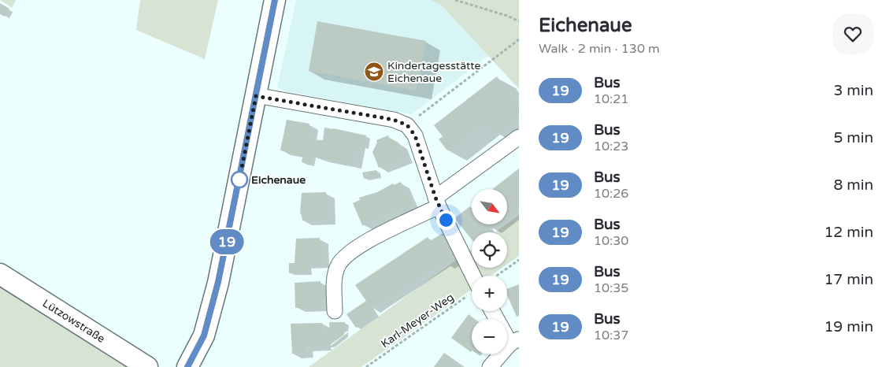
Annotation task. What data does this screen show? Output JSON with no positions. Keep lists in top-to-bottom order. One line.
{"streets":{"street":["Lützowstraße"],"path":["Karl-Meyer-Weg"]},"places":{"school or university":["Kindertagesstätte Eichenaue"],"other":["Eichenaue"]},"lines":["bus line 19"],"north":"bottom right","page":{"on_map":"19","heading":["Eichenaue","Walk · 2 min · 130 m"],"list":[{"mark":"19","name":"Bus","note":"10:21","value":"3 min"},{"mark":"19","name":"Bus","note":"10:23","value":"5 min"},{"mark":"19","name":"Bus","note":"10:26","value":"8 min"},{"mark":"19","name":"Bus","note":"10:30","value":"12 min"},{"mark":"19","name":"Bus","note":"10:35","value":"17 min"},{"mark":"19","name":"Bus","note":"10:37","value":"19 min"}],"map_buttons":["+","−"]}}
